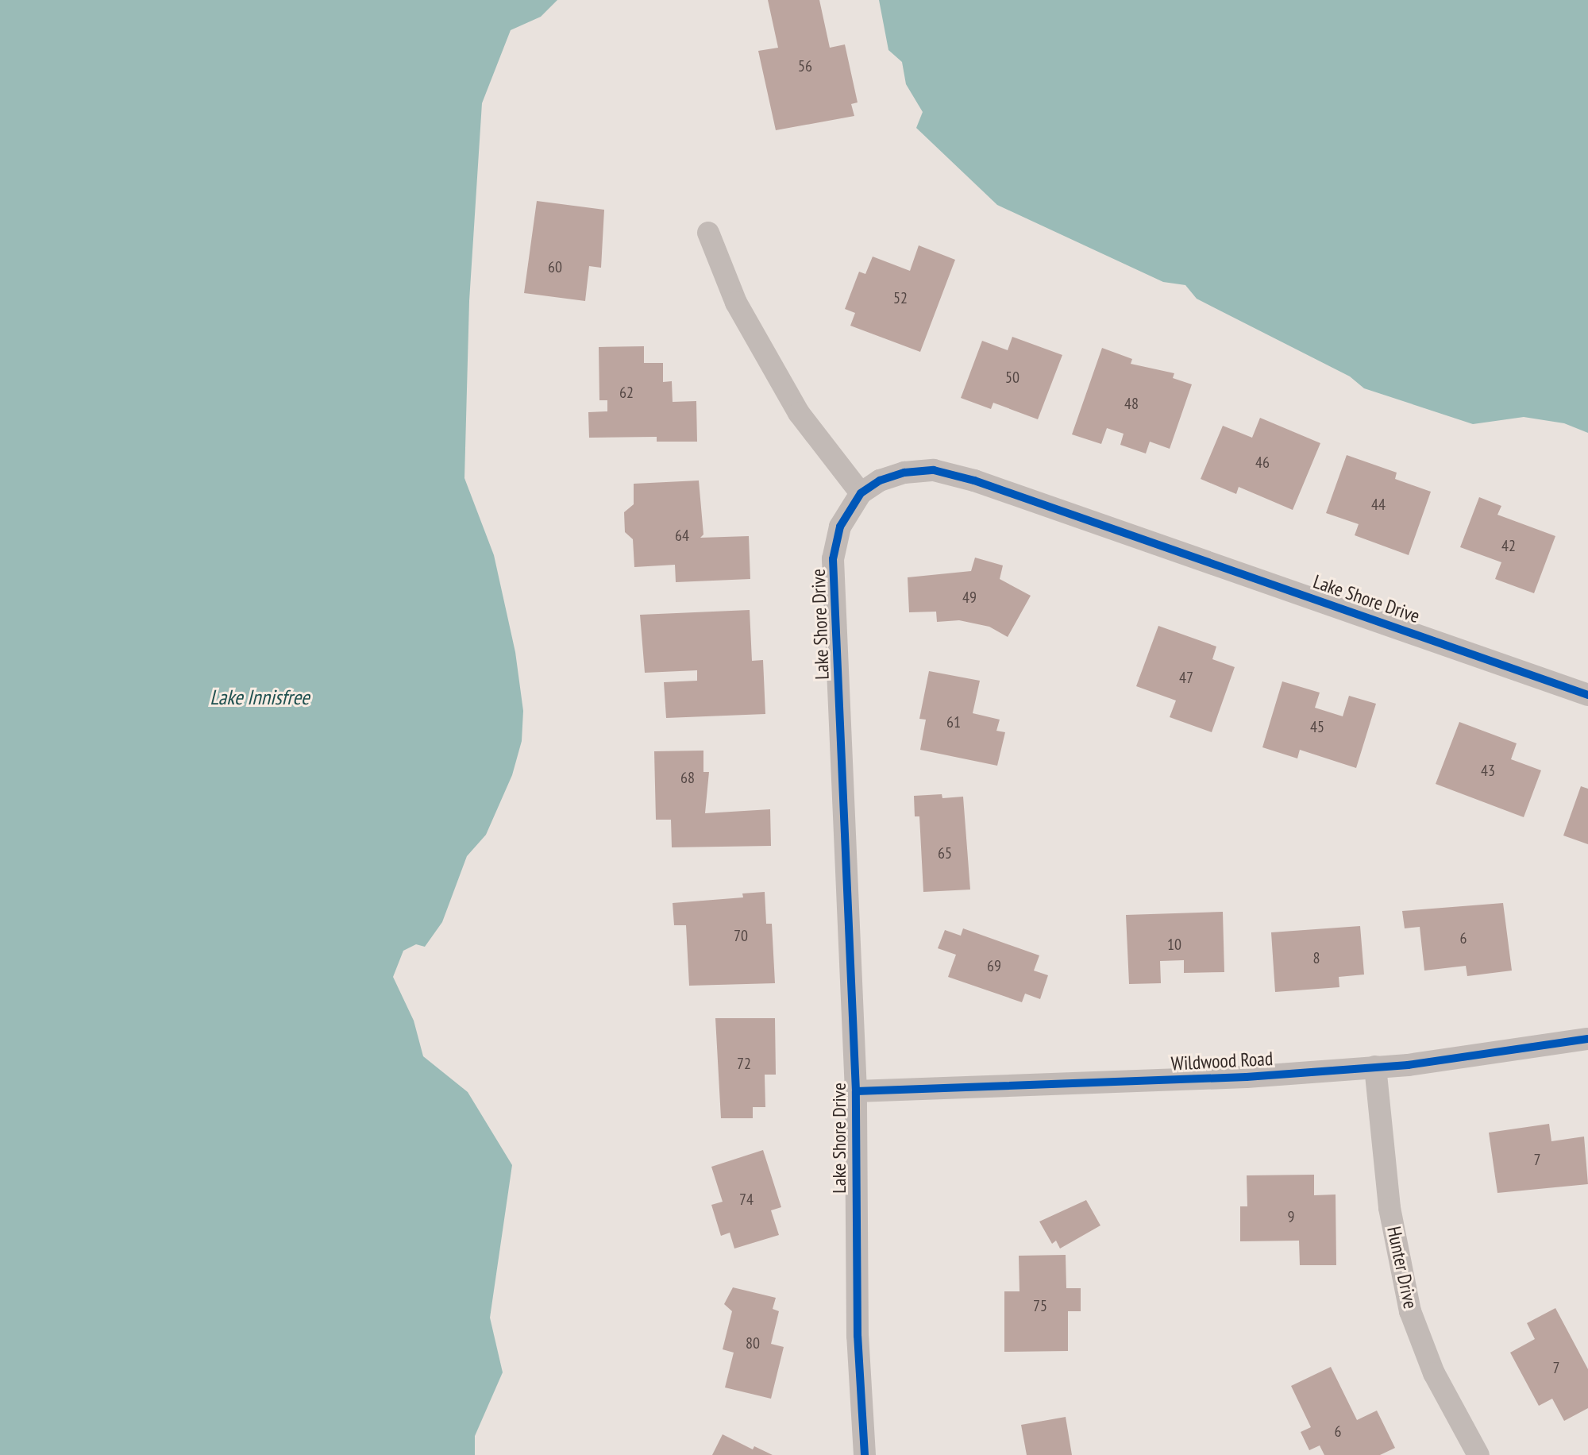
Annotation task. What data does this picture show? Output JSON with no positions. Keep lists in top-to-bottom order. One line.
{"streets":{"street":["Lake Shore Drive","Wildwood Road","Hunter Drive"]},"crossings":[["Lake Shore Drive","Wildwood Road"],["Wildwood Road","Hunter Drive"]],"water":["Lake Innisfree"],"house_numbers":["56","60","52","50","62","48","46","44","64","42","49","47","61","45","43","68","65","70","6","10","8","69","72","7","74","9","75","80","7","6"]}
